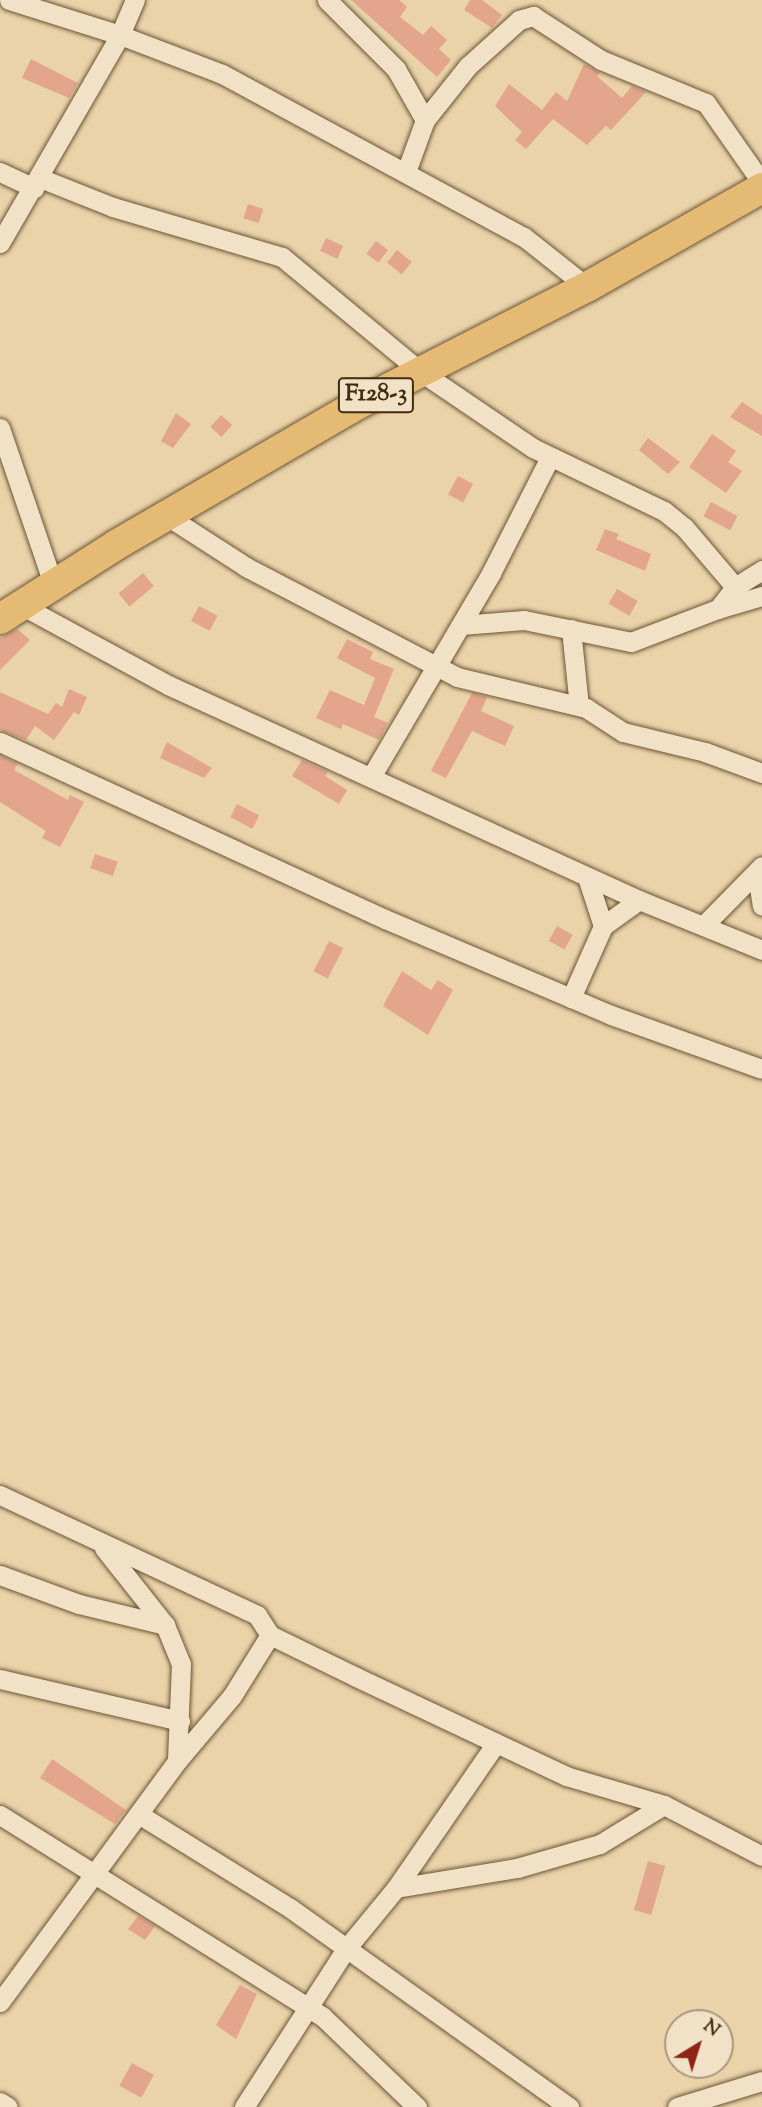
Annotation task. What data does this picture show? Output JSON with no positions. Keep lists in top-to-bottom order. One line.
{"streets":{"main road":["F128-3"]},"north":"top right"}
